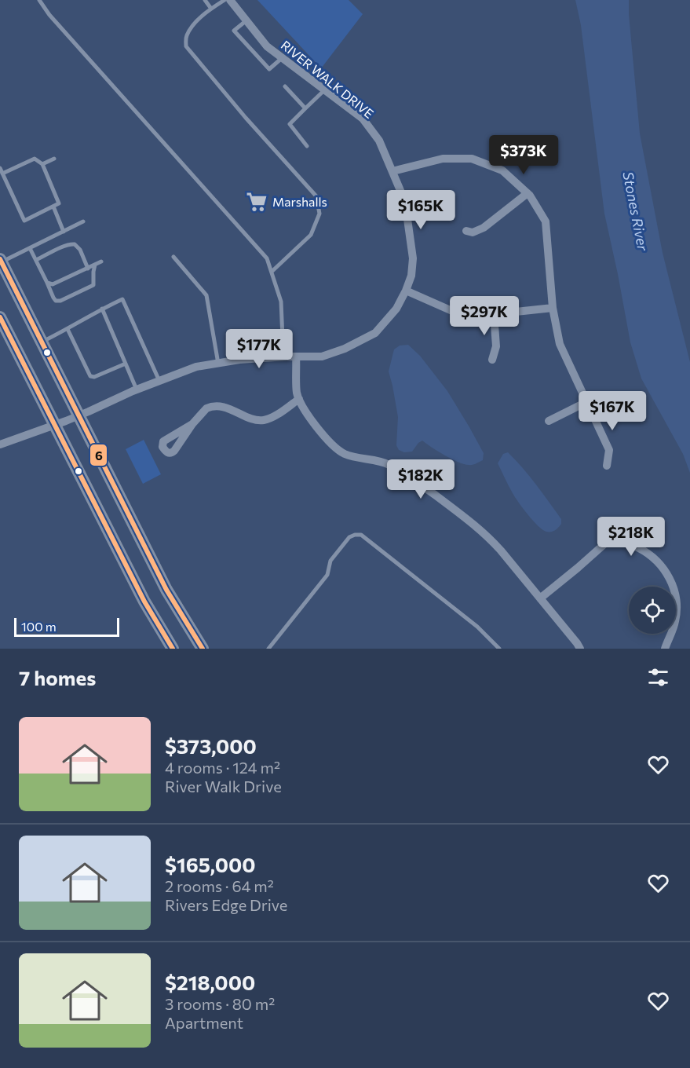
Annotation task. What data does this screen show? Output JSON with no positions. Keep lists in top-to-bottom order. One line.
{"streets":{"street":["RIVER WALK DRIVE"]},"water":["Stones River"],"places":{"supermarket":["Marshalls"]},"lines":["transit line 6"],"scale_bar":"100 m","page":{"price":["$373K","$165K","$297K","$177K","$167K","$182K","$218K"],"scale":"100 m","heading":"7 homes","list":[{"name":"$373,000","note":"4 rooms · 124 m² · River Walk Drive"},{"name":"$165,000","note":"2 rooms · 64 m² · Rivers Edge Drive"},{"name":"$218,000","note":"3 rooms · 80 m² · Apartment"}]}}
